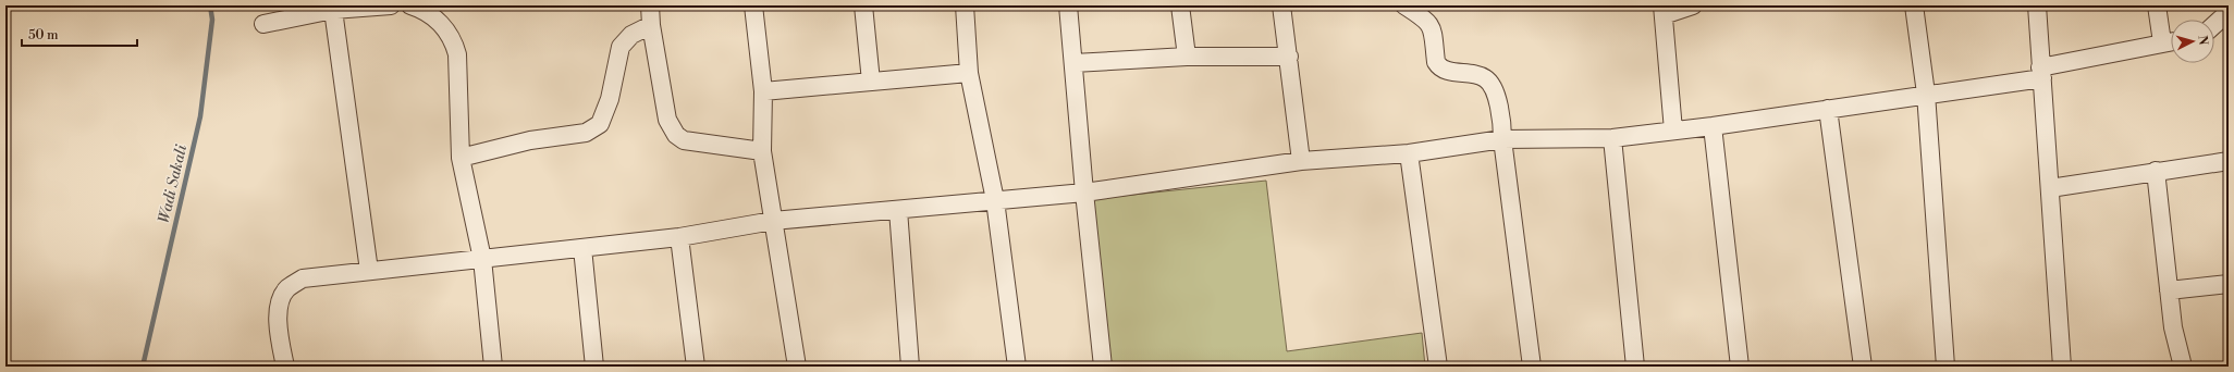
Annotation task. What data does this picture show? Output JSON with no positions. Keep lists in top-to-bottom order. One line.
{"water":["Wadi Sakali"],"scale_bar":"50 m","north":"right"}
